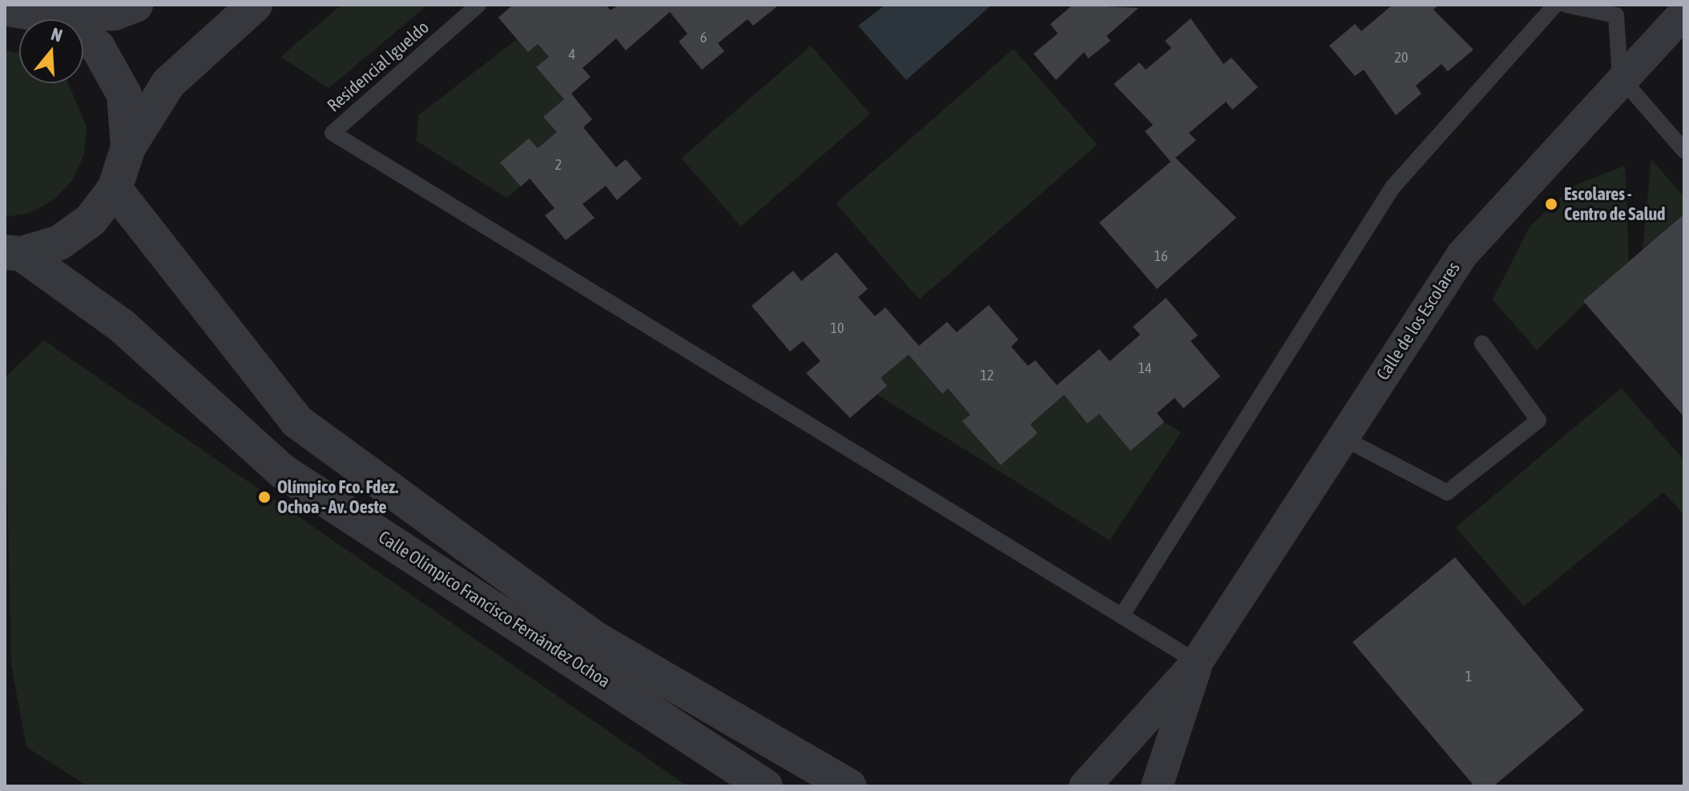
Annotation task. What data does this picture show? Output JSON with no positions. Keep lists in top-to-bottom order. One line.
{"streets":{"street":["Calle de los Escolares","Calle Olímpico Francisco Fernández Ochoa"],"lane":["Residencial Igueldo"]},"places":["Escolares - Centro de Salud","Olímpico Fco. Fdez. Ochoa - Av. Oeste"],"house_numbers":["6","4","20","2","16","10","14","12","1"],"north":"top"}
